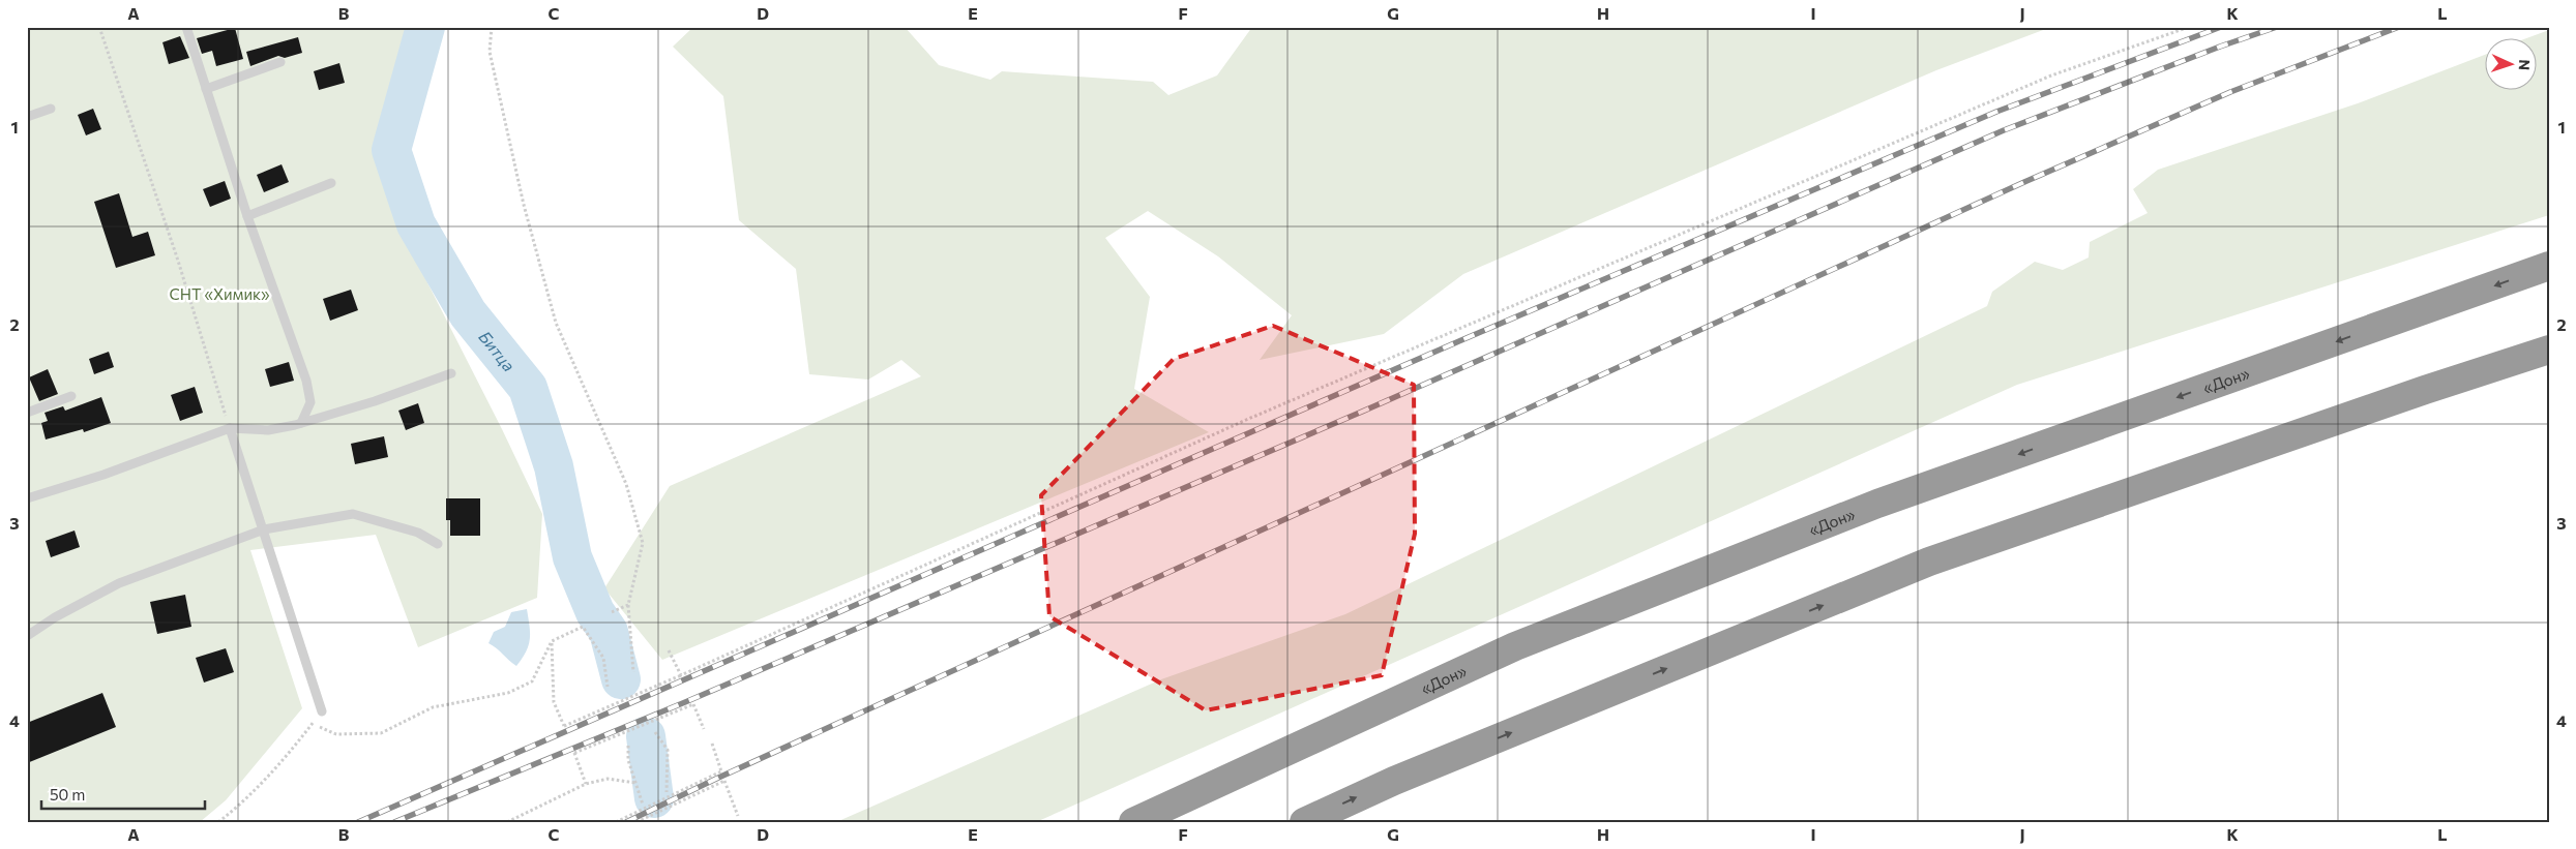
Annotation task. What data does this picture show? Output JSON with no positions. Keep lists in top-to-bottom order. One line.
{"streets":{"highway":["«Дон»"]},"water":["Битца"],"parks":["СНТ «Химик»"],"scale_bar":"50 m","north":"right","grid":{"columns":["A","B","C","D","E","F","G","H","I","J","K","L"],"rows":["1","2","3","4"]}}
